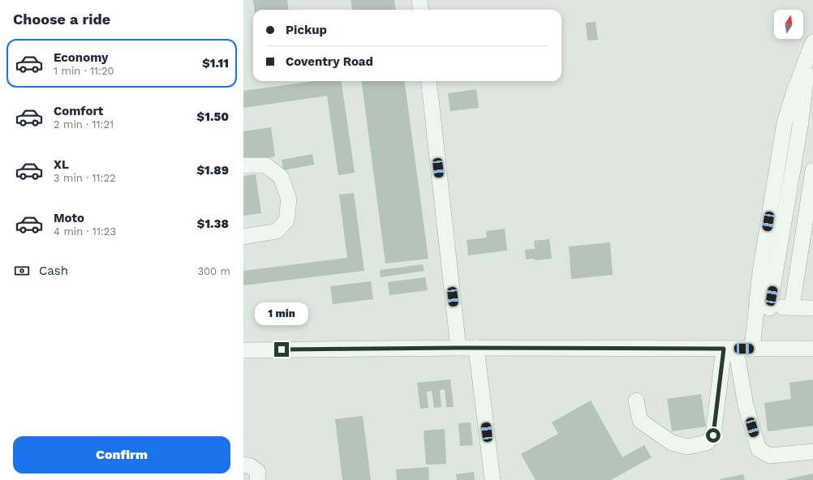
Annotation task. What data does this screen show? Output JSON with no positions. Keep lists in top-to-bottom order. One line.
{"north":"top","page":{"heading":"Choose a ride","banner":["Pickup","Coventry Road"],"list":[{"name":"Economy","note":"1 min · 11:20","value":"$1.11"},{"name":"Comfort","note":"2 min · 11:21","value":"$1.50"},{"name":"XL","note":"3 min · 11:22","value":"$1.89"},{"name":"Moto","note":"4 min · 11:23","value":"$1.38"}],"pay":["Cash","300 m"],"bubble":"1 min","buttons":"Confirm"}}
